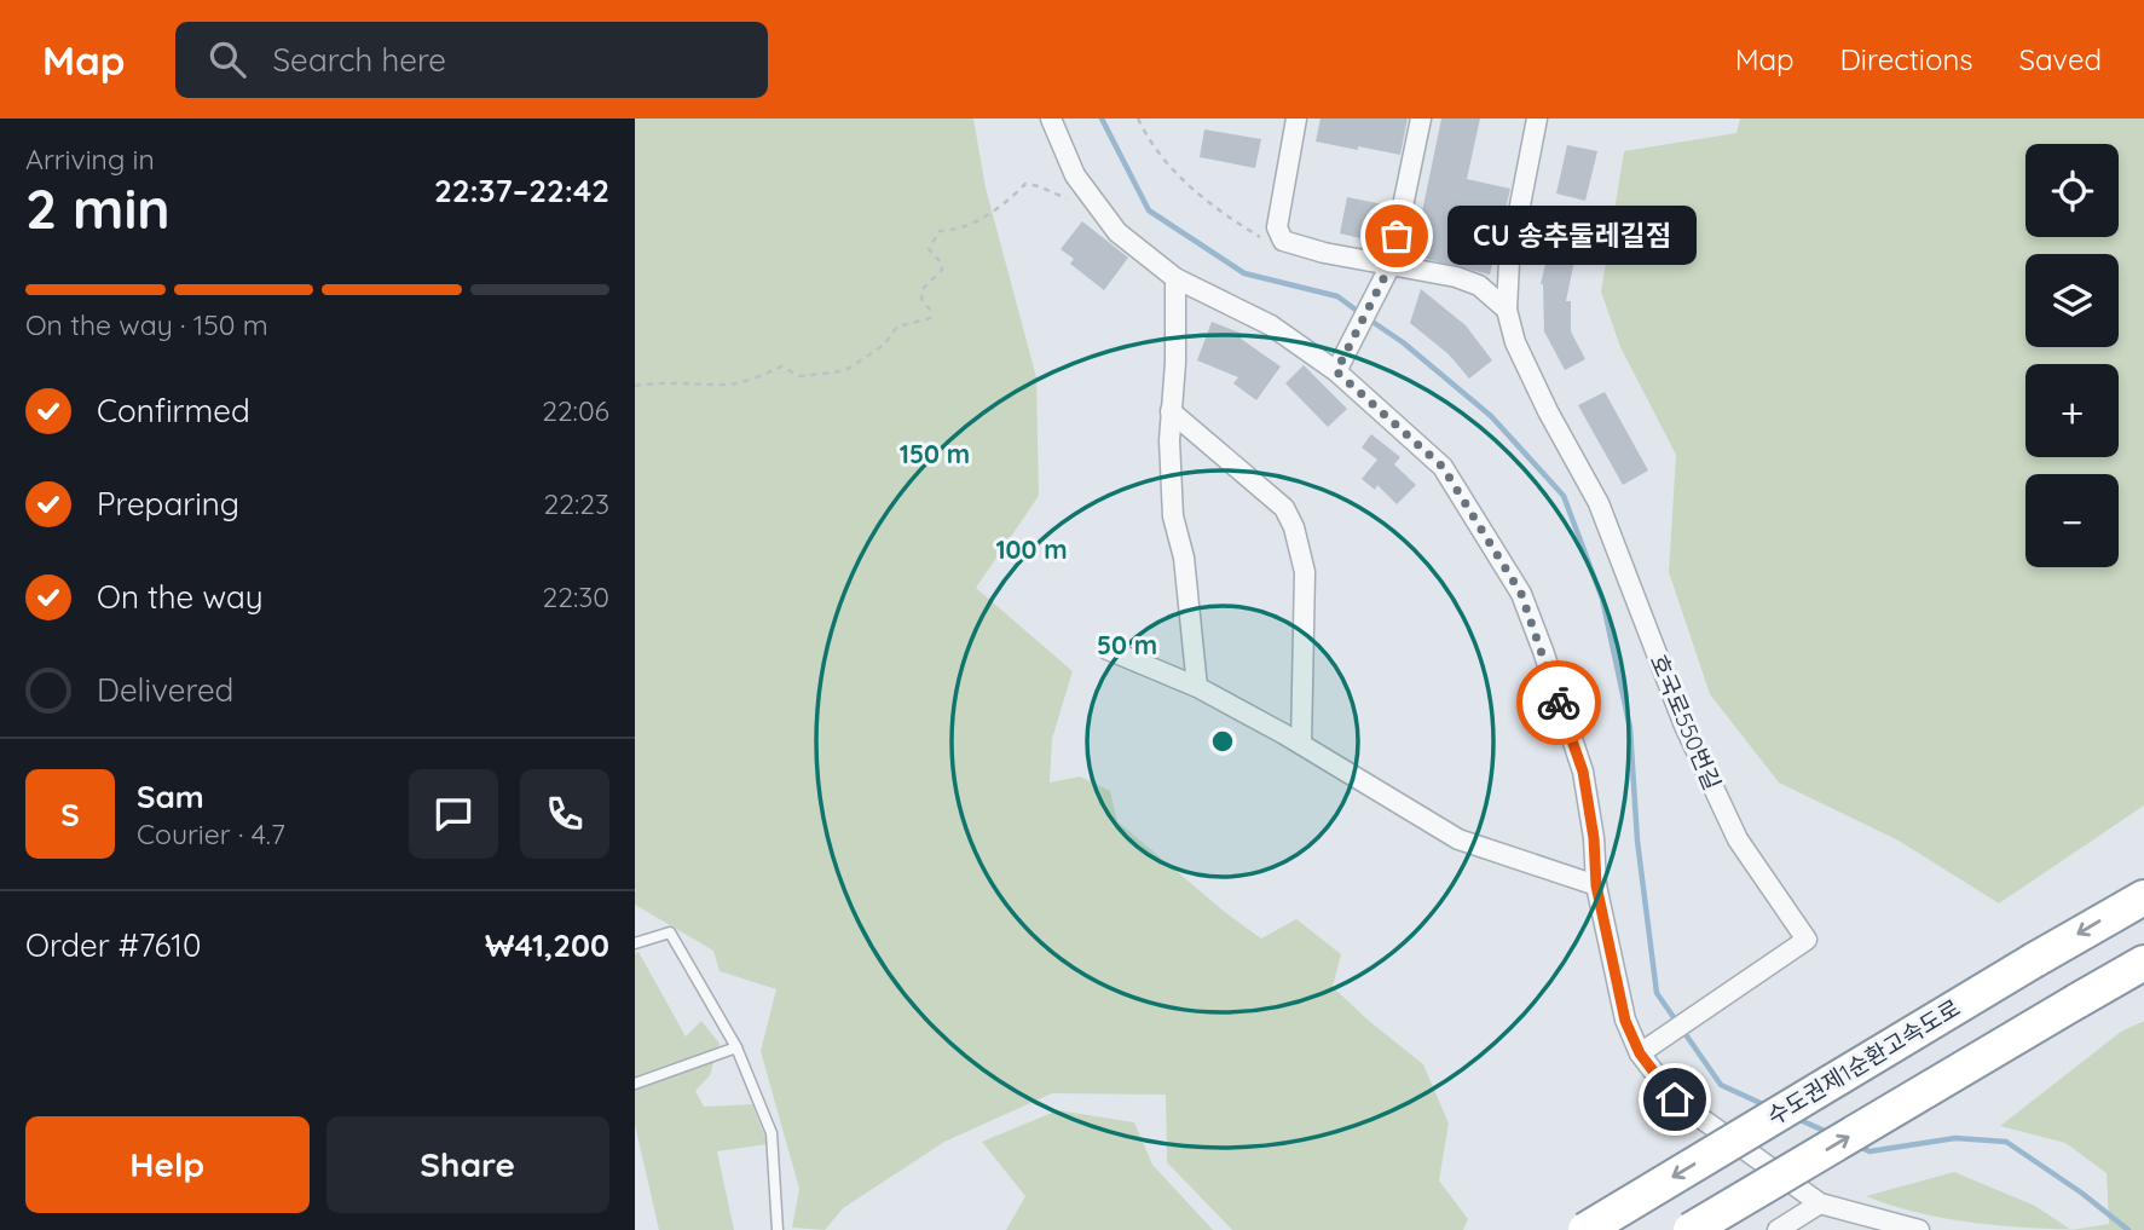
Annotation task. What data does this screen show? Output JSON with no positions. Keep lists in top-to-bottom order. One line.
{"streets":{"highway":["수도권제1순환고속도로"],"street":["호국로550번길"]},"places":["CU 송추둘레길점"],"page":{"header":"Map","search":"Search here","nav":["Map","Directions","Saved"],"heading":["2 min","Arriving in","22:37–22:42"],"panel":["Sam","Courier · 4.7","Order #7610","₩41,200"],"map_buttons":["+","−"],"bubble":"CU 송추둘레길점","bar":"On the way · 150 m","list":[["Confirmed","22:06"],["Preparing","22:23"],["On the way","22:30"],"Delivered"],"round":"S","buttons":["Help","Share"]},"rings":["150 m","100 m","50 m"]}
